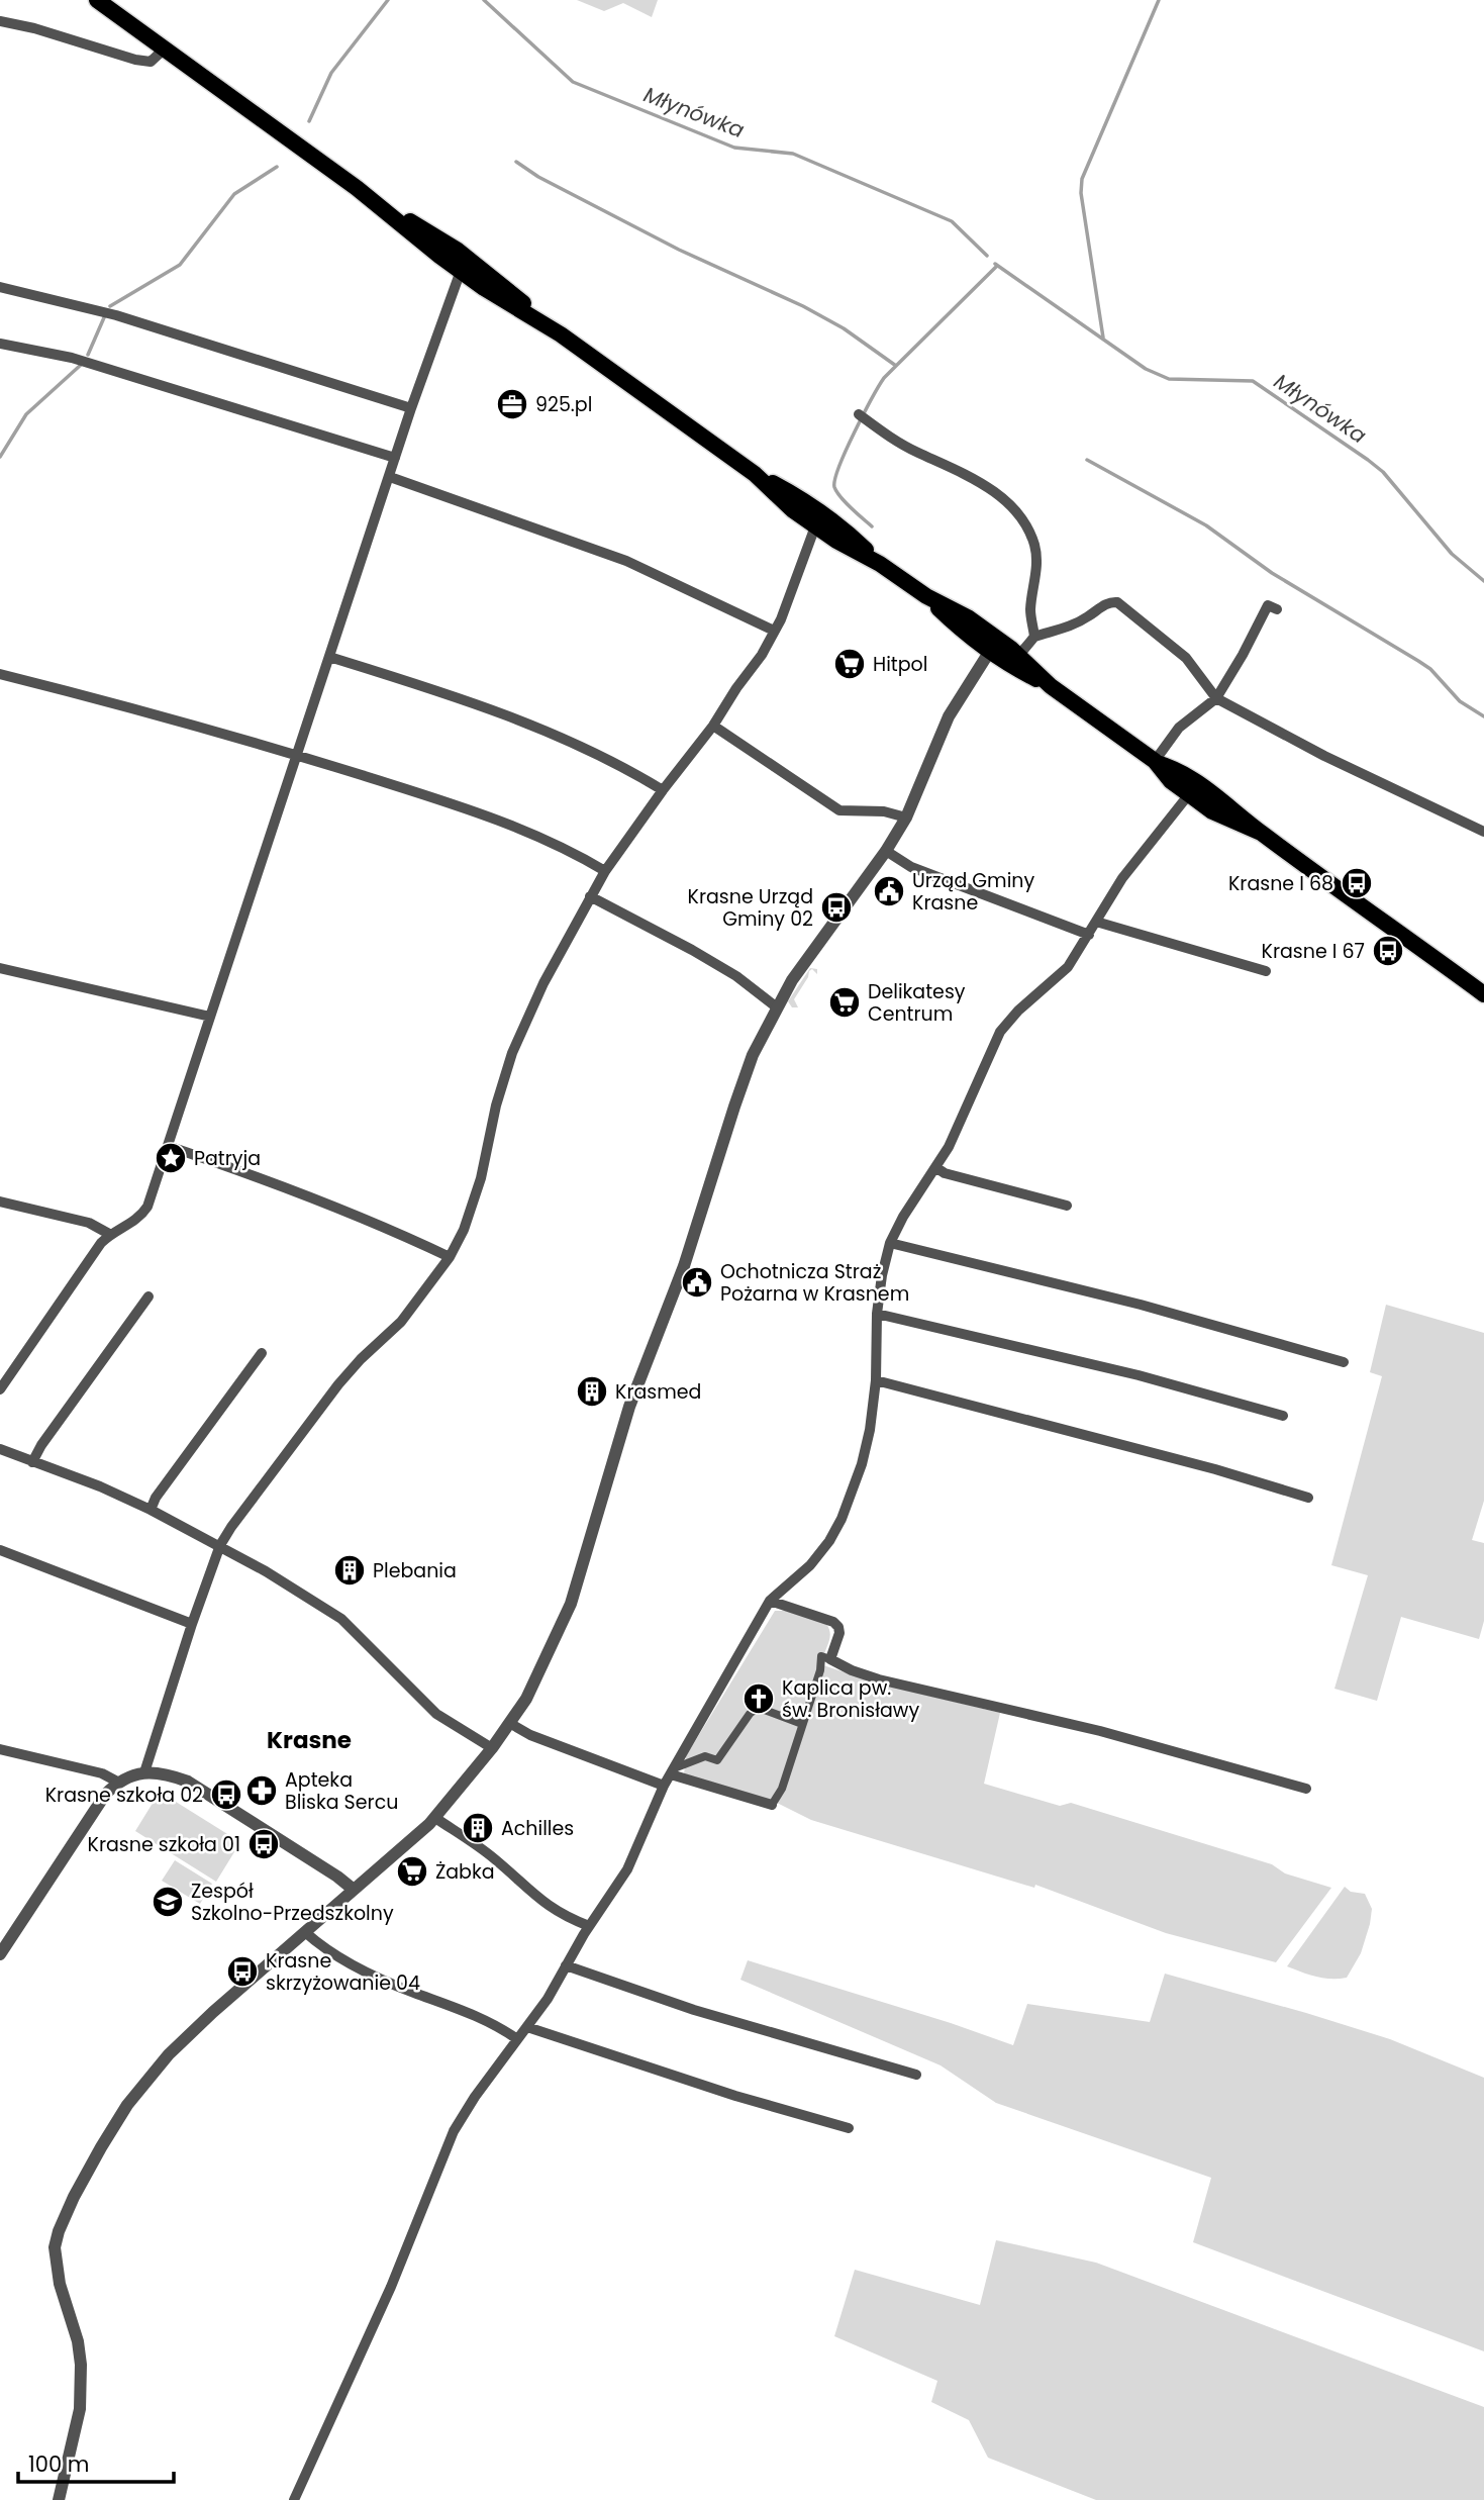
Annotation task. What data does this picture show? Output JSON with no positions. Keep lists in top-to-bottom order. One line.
{"districts":["Krasne"],"water":["Młynówka"],"places":{"office":["925.pl"],"supermarket":["Hitpol","Delikatesy Centrum","Żabka"],"bus stop":["Krasne I 68","Krasne Urząd Gminy 02","Krasne I 67","Krasne szkoła 02","Krasne szkoła 01","Krasne skrzyżowanie 04"],"public building":["Urząd Gminy Krasne","Ochotnicza Straż Pożarna w Krasnem"],"place":["Patryja"],"building":["Krasmed","Plebania","Achilles"],"church":["Kaplica pw. św. Bronisławy"],"pharmacy":["Apteka Bliska Sercu"],"school or university":["Zespół Szkolno-Przedszkolny"]},"scale_bar":"100 m"}
